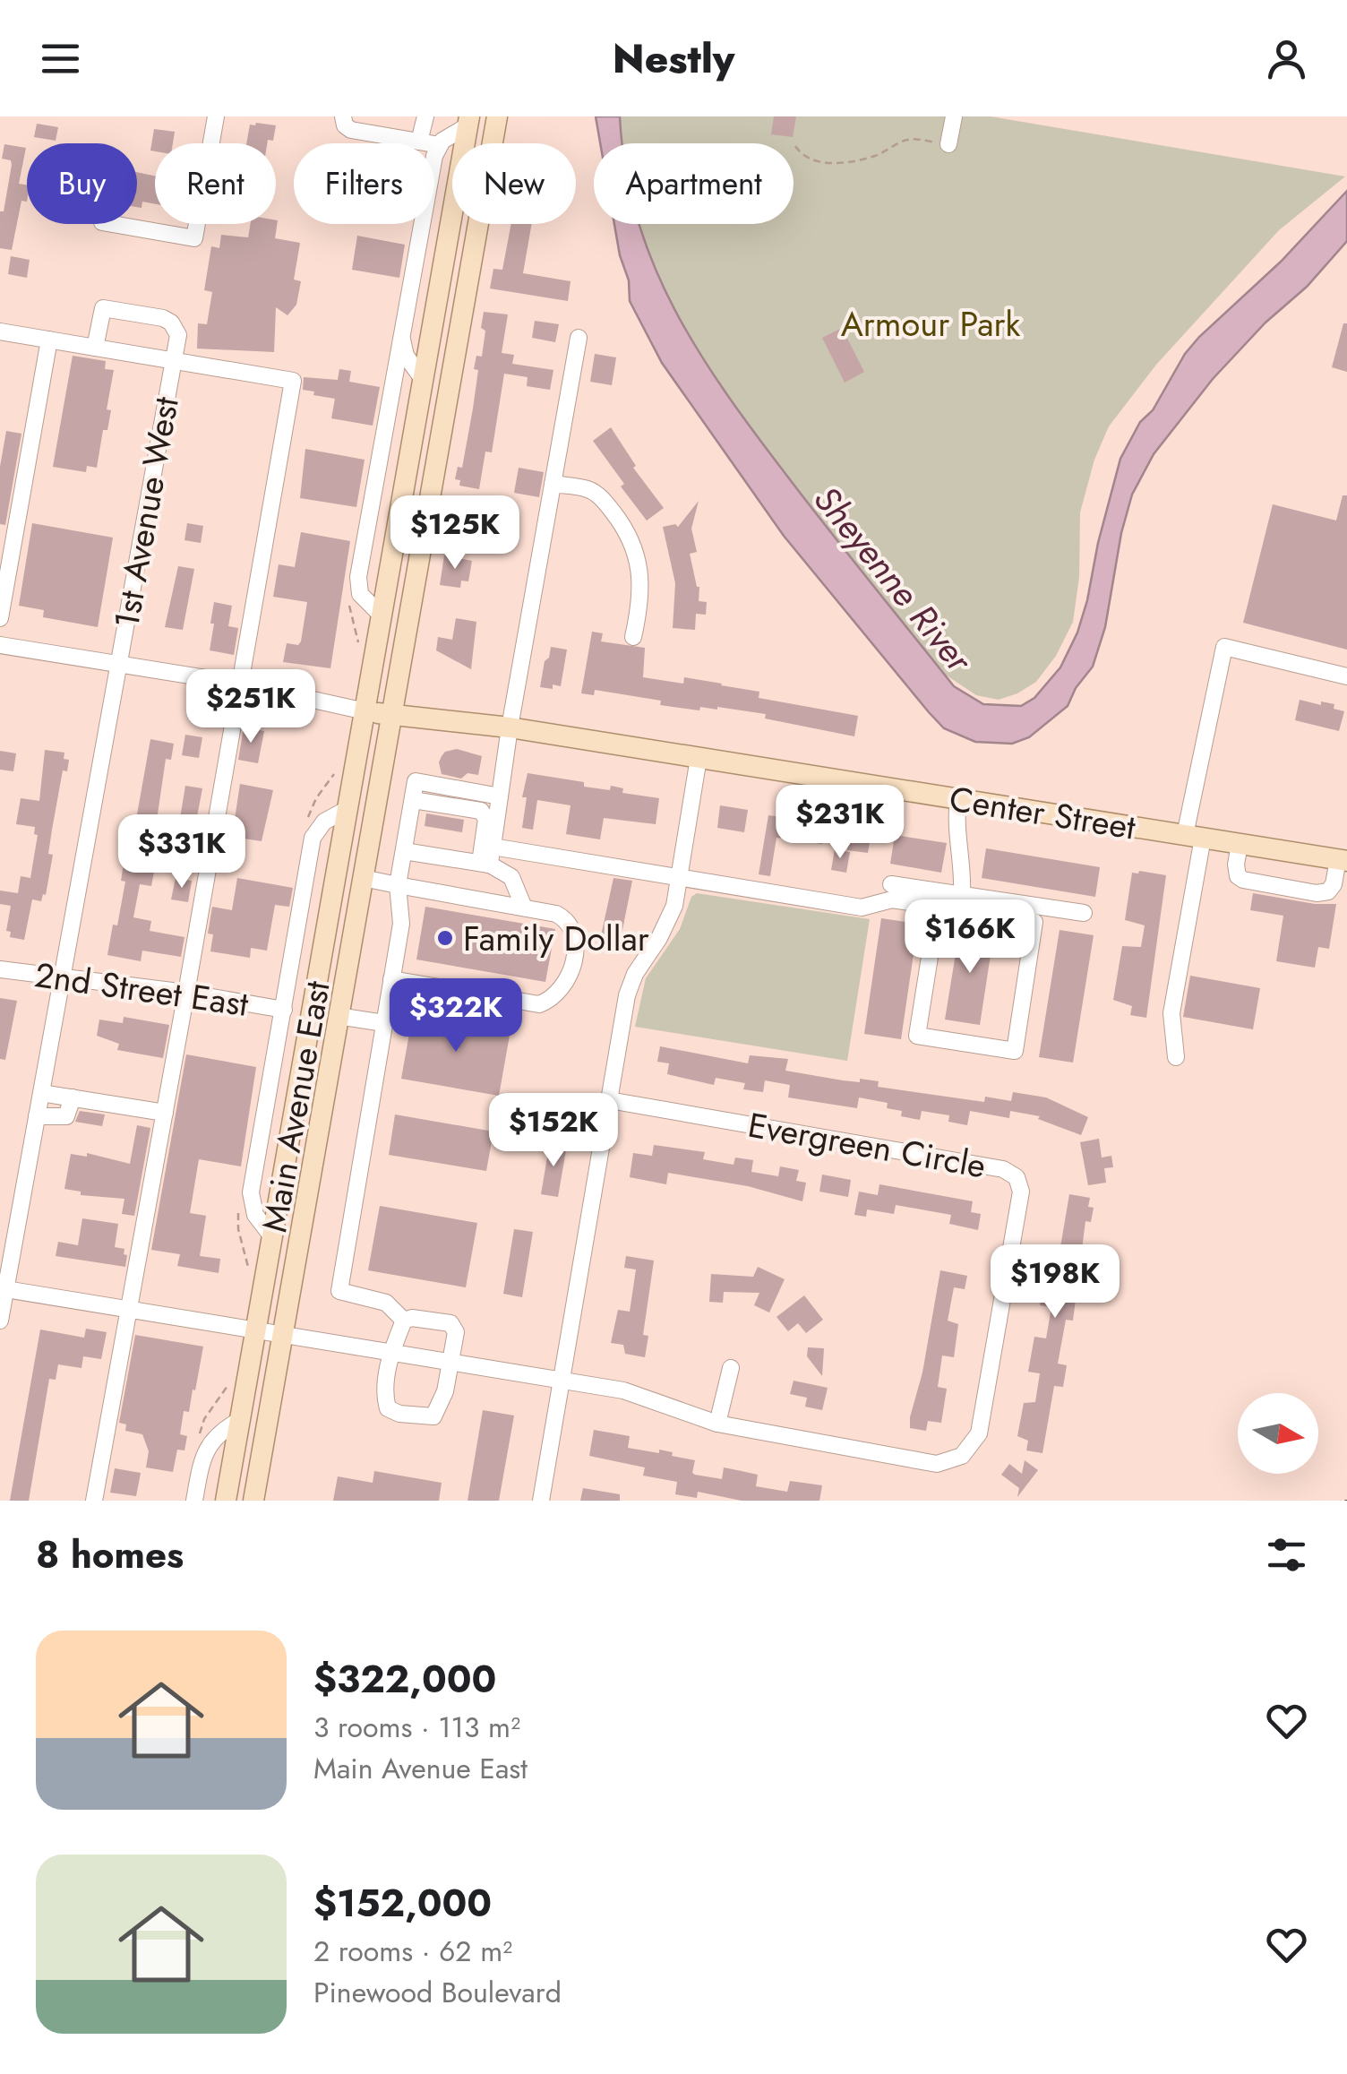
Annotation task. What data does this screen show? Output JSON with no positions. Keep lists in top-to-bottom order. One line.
{"streets":{"main road":["Center Street","Main Avenue East"],"street":["1st Avenue West","2nd Street East","Evergreen Circle"]},"crossings":[["1st Avenue West","2nd Street East"],["1st Avenue West","Evergreen Circle"],["Center Street","Main Avenue East"],["Main Avenue East","Evergreen Circle"]],"water":["Sheyenne River"],"parks":["Armour Park"],"places":["Family Dollar"],"north":"right","page":{"header":"Nestly","chip":["Buy","Rent","Filters","New","Apartment"],"price":["$125K","$251K","$231K","$331K","$166K","$322K","$152K","$198K"],"heading":"8 homes","list":[{"name":"$322,000","note":"3 rooms · 113 m² · Main Avenue East"},{"name":"$152,000","note":"2 rooms · 62 m² · Pinewood Boulevard"}]}}
